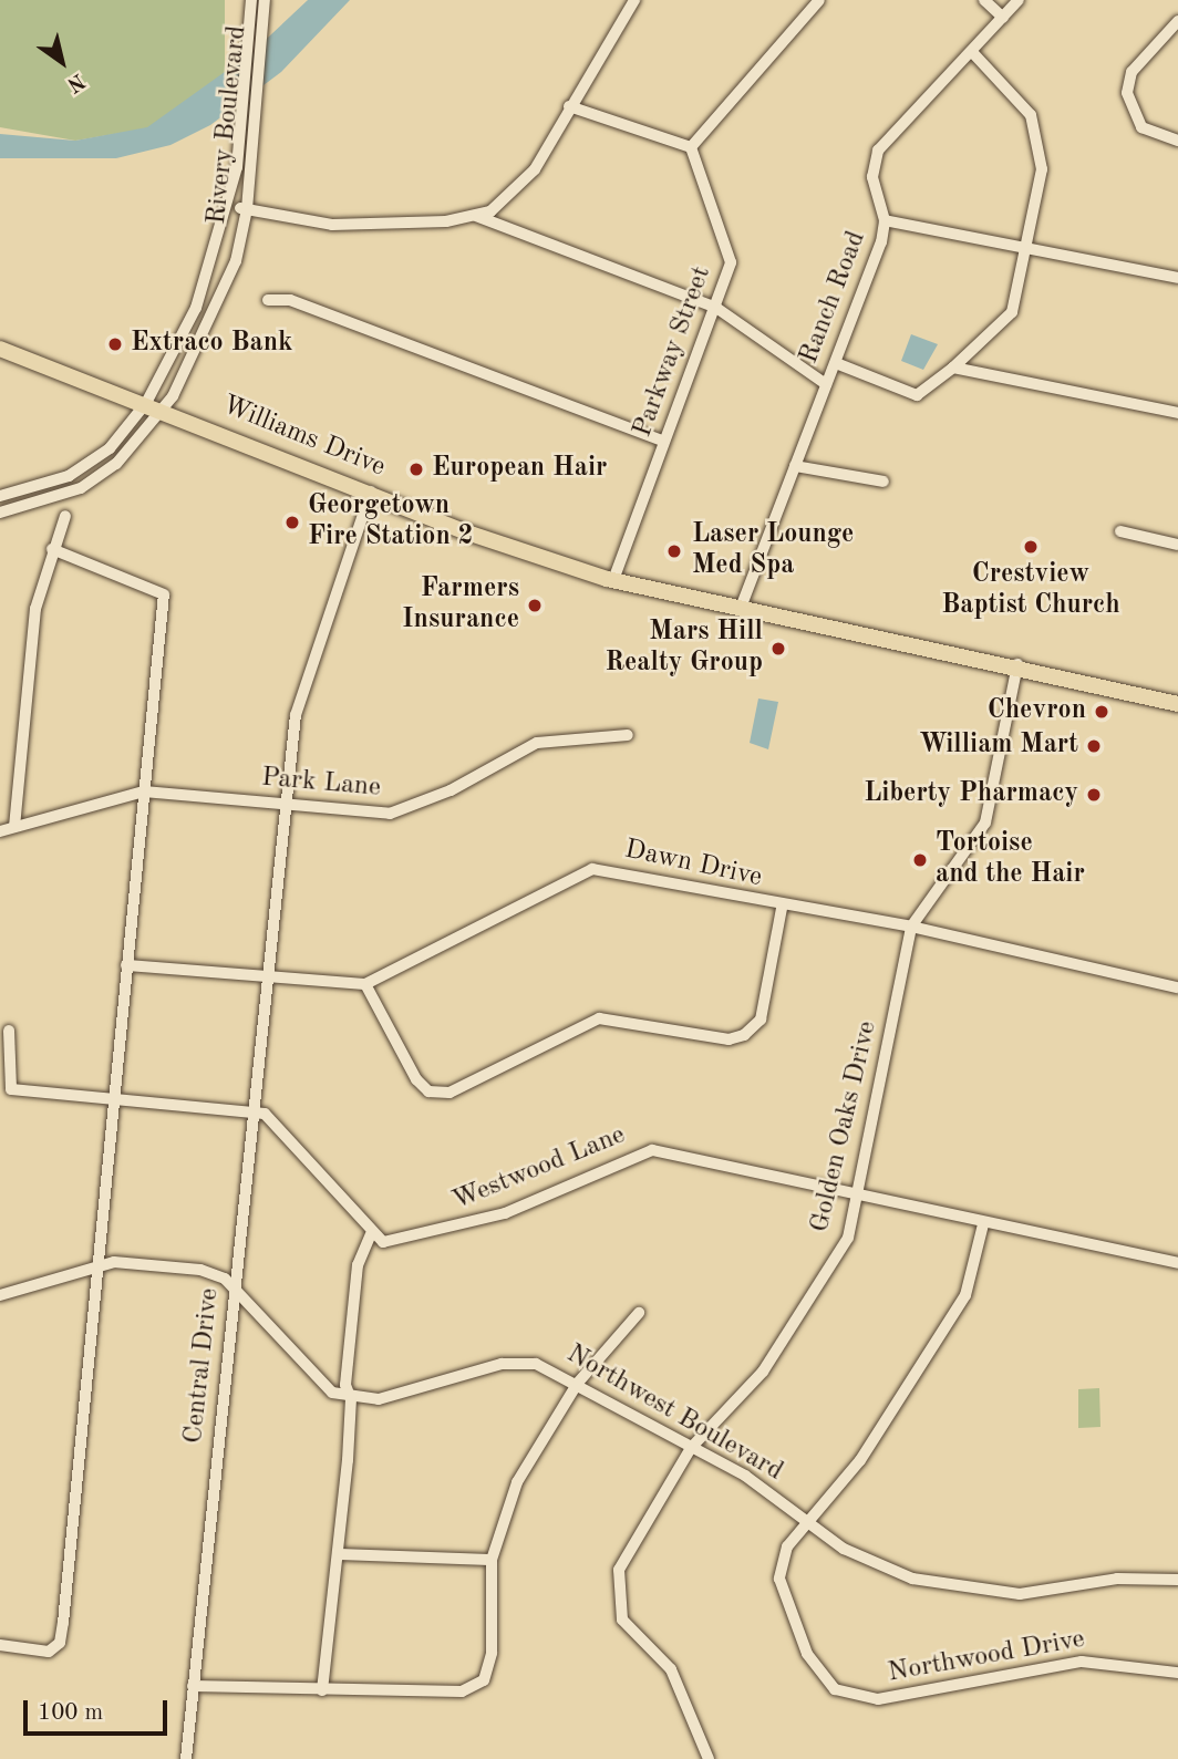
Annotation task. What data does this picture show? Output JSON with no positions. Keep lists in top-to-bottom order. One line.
{"streets":{"main road":["Williams Drive"],"street":["Rivery Boulevard","Ranch Road","Parkway Street","Park Lane","Dawn Drive","Golden Oaks Drive","Westwood Lane","Central Drive","Northwest Boulevard","Northwood Drive"]},"crossings":[["Rivery Boulevard","Williams Drive"],["Ranch Road","Williams Drive"],["Parkway Street","Williams Drive"],["Williams Drive","Golden Oaks Drive"],["Williams Drive","Central Drive"],["Park Lane","Central Drive"],["Dawn Drive","Golden Oaks Drive"],["Golden Oaks Drive","Westwood Lane"],["Golden Oaks Drive","Northwest Boulevard"],["Westwood Lane","Northwood Drive"],["Central Drive","Northwest Boulevard"],["Northwest Boulevard","Northwood Drive"]],"places":["Extraco Bank","European Hair","Georgetown Fire Station 2","Crestview Baptist Church","Laser Lounge Med Spa","Farmers Insurance","Mars Hill Realty Group","Chevron","William Mart","Liberty Pharmacy","Tortoise and the Hair"],"scale_bar":"100 m","north":"bottom right"}
